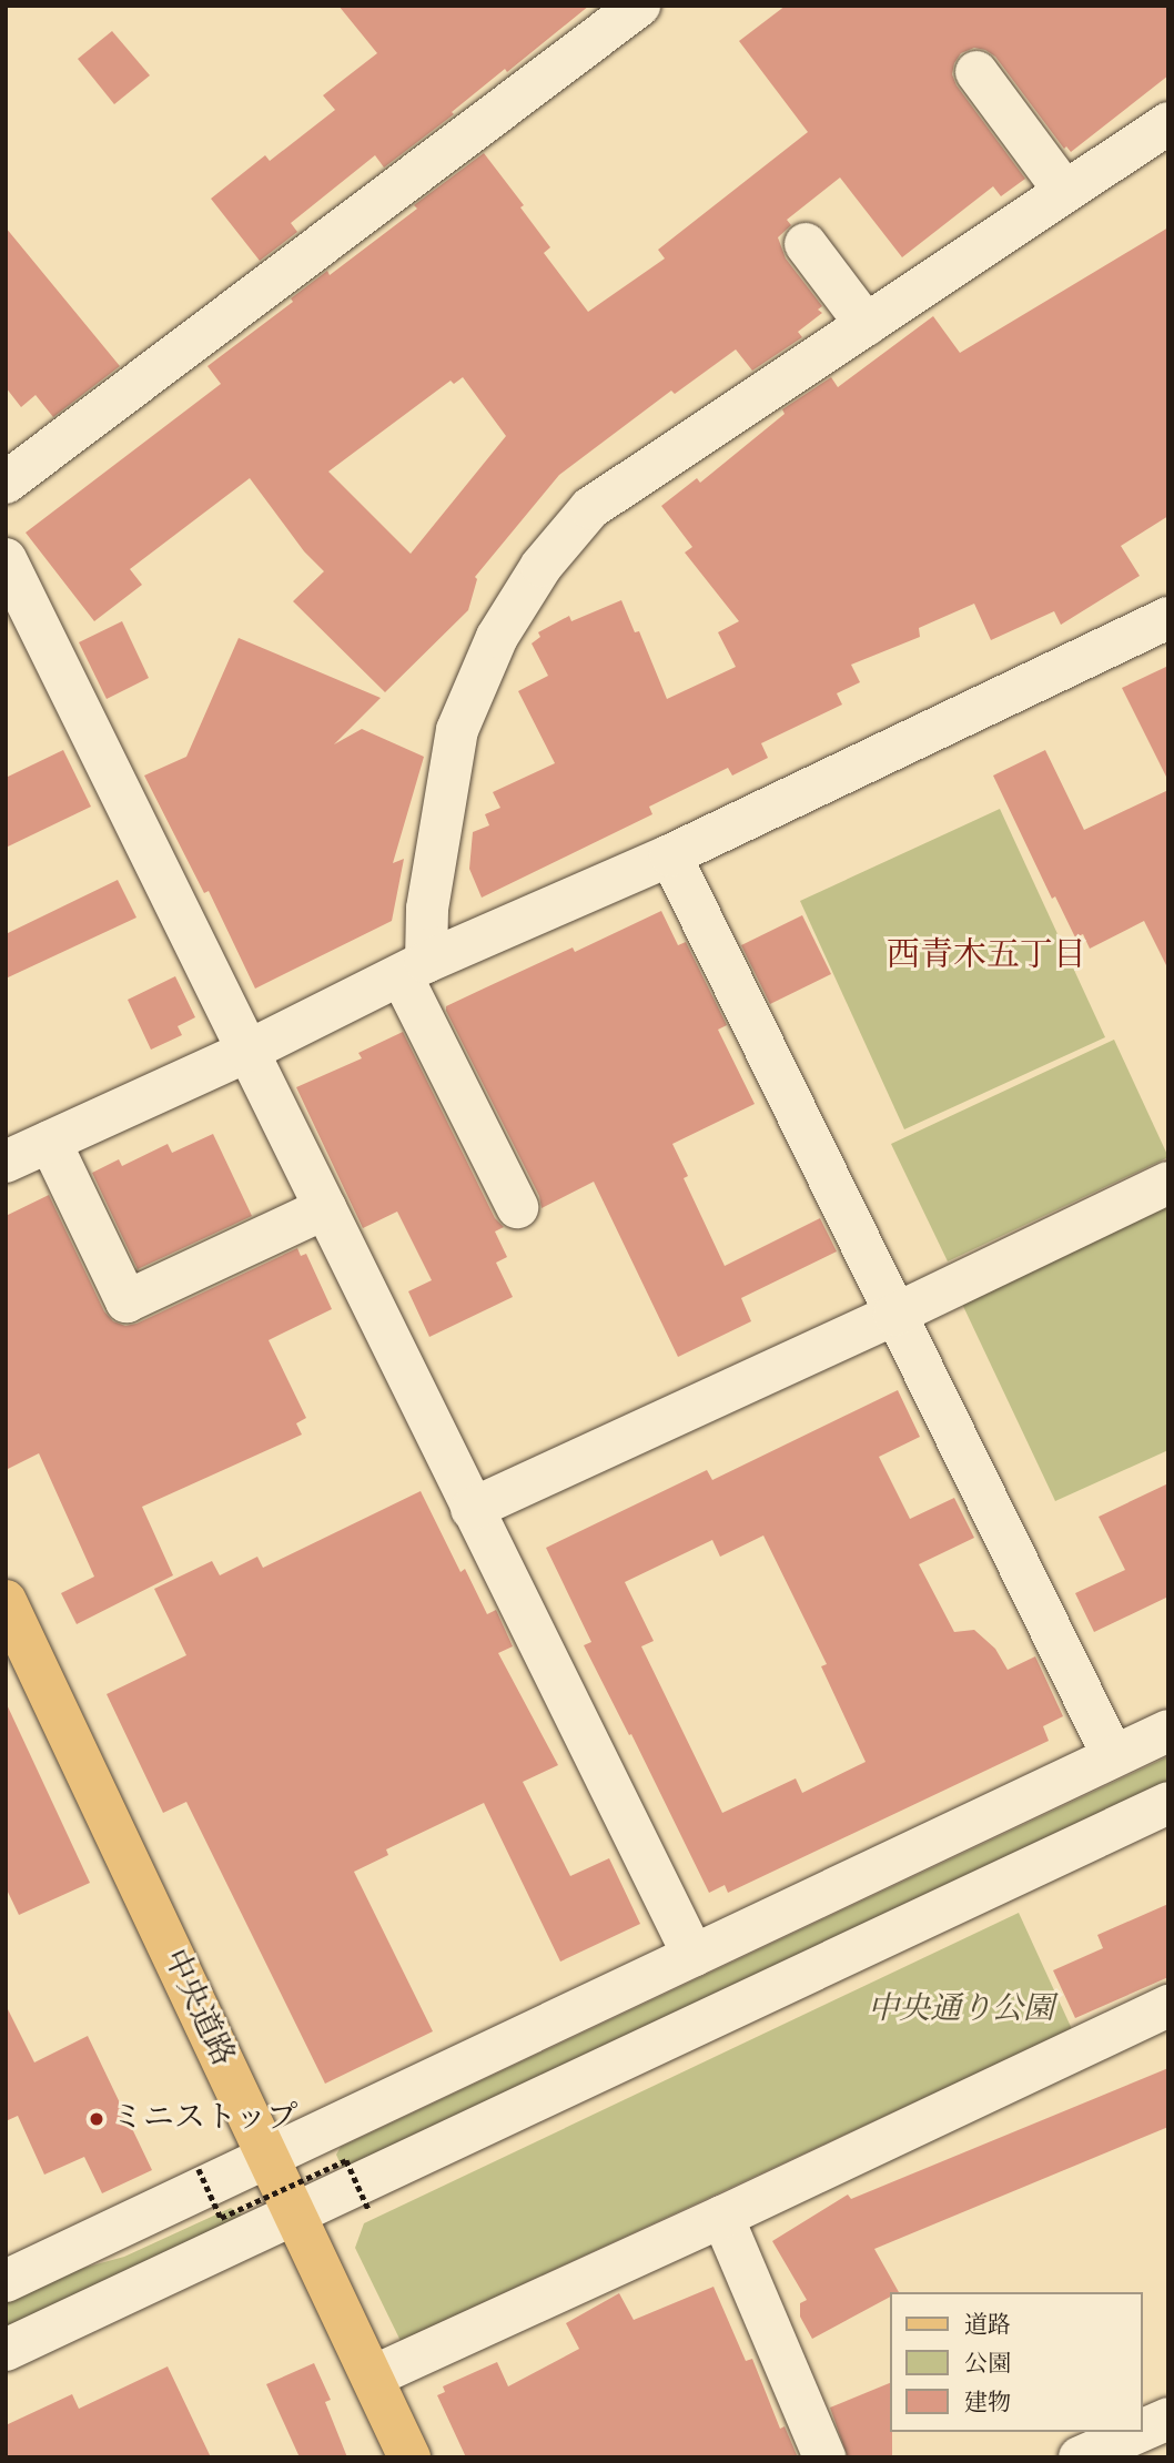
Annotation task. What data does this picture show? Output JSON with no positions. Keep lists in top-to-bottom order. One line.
{"streets":{"main road":["中央道路"]},"districts":["西青木五丁目"],"parks":["中央通り公園"],"places":["ミニストップ"],"legend":["道路","公園","建物"]}
